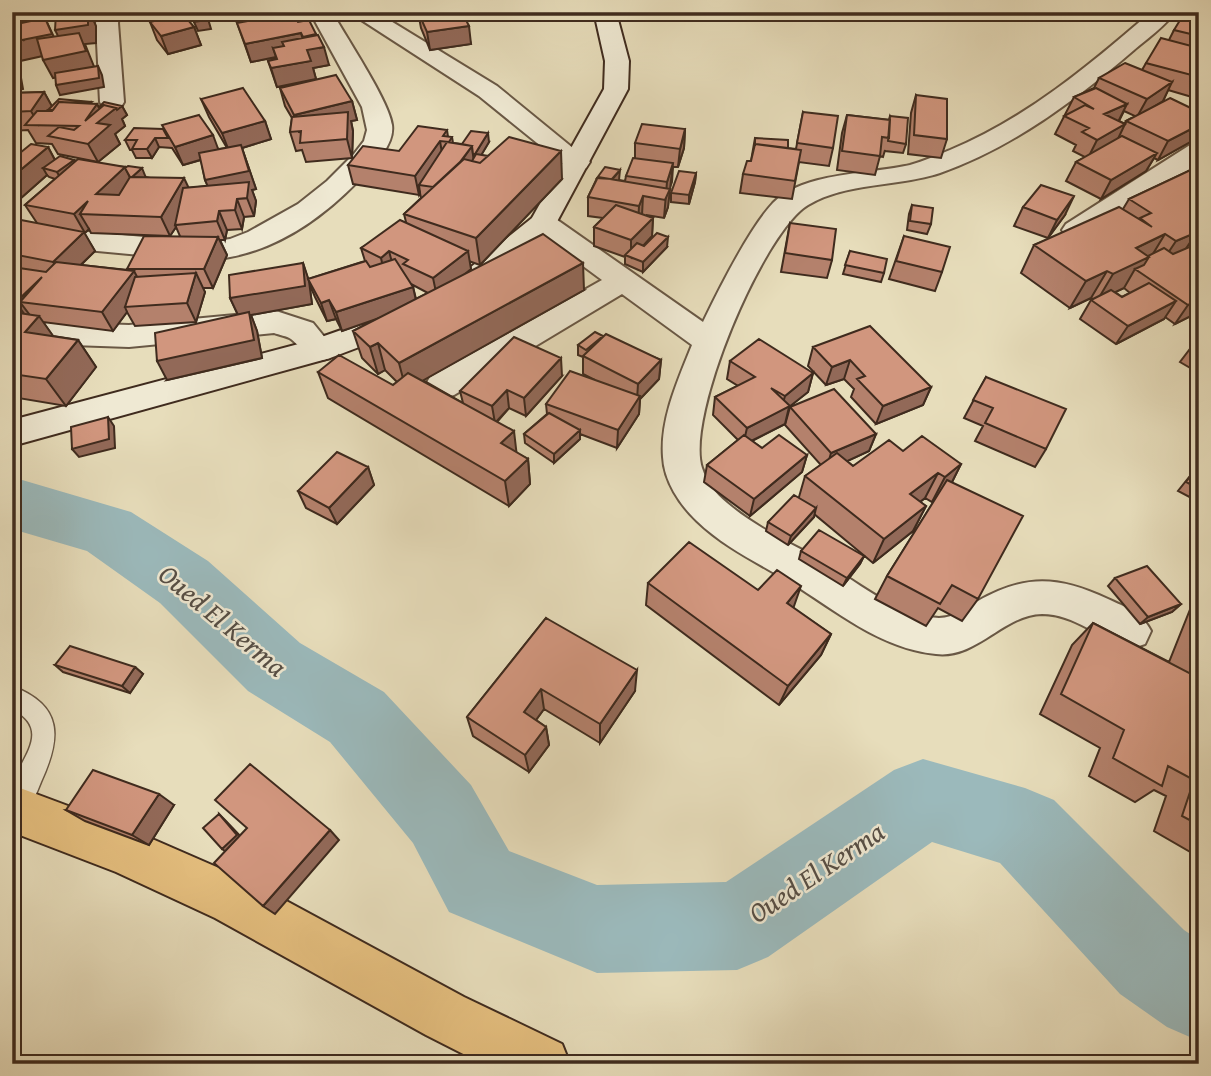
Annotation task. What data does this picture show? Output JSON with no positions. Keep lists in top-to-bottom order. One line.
{"water":["Oued El Kerma"]}
